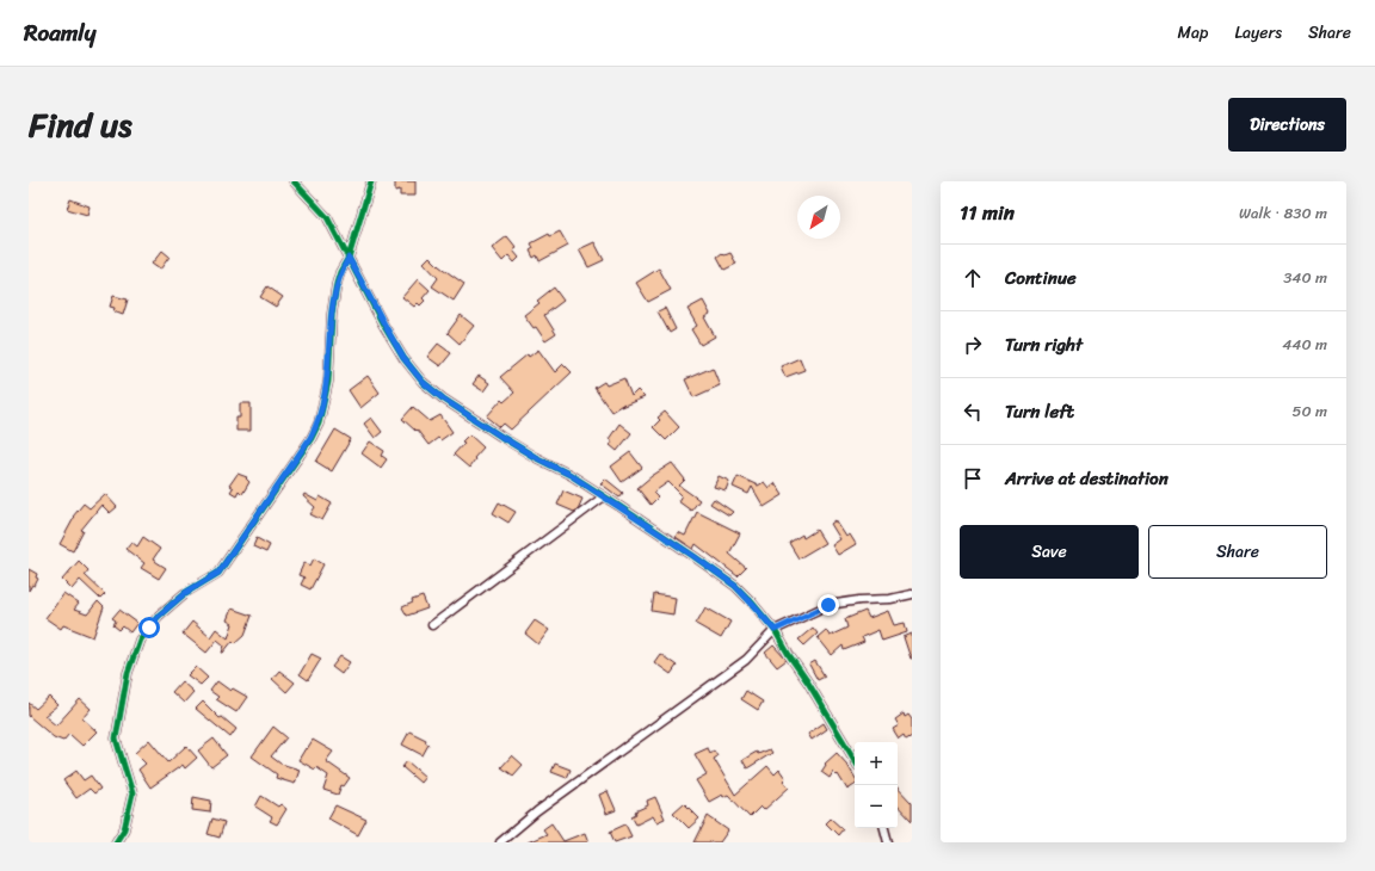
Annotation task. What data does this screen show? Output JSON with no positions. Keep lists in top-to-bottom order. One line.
{"north":"bottom left","page":{"header":"Roamly","nav":["Map","Layers","Share"],"title":"Find us","buttons":["Directions",["Save","Share"]],"heading":["11 min","Walk · 830 m"],"list":[["Continue","340 m"],["Turn right","440 m"],["Turn left","50 m"],"Arrive at destination"],"map_buttons":["+","−"]}}
